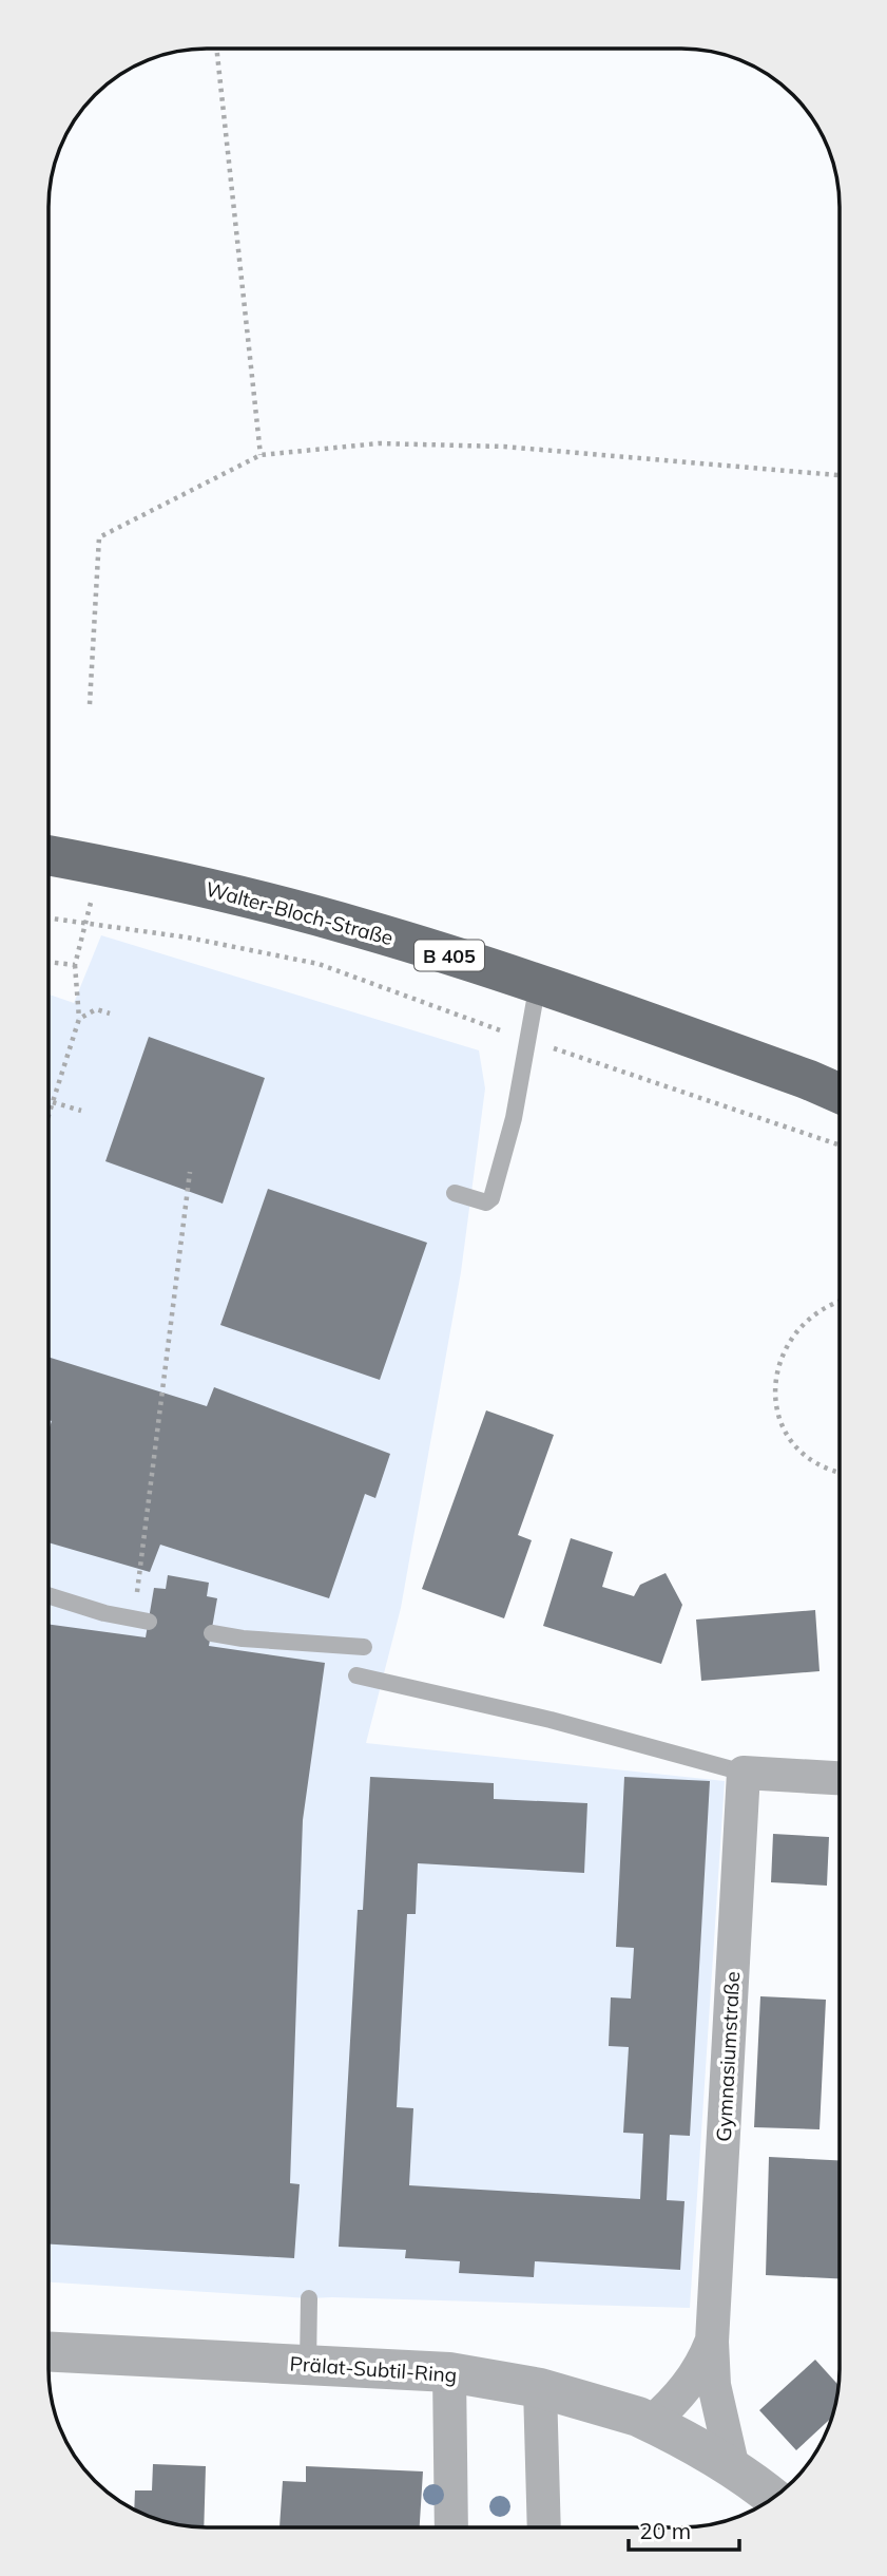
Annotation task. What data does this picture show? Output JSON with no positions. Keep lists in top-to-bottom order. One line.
{"streets":{"main road":["Walter-Bloch-Straße","B 405"],"street":["Gymnasiumstraße","Prälat-Subtil-Ring"]},"crossings":[["Gymnasiumstraße","Prälat-Subtil-Ring"]],"scale_bar":"20 m"}
